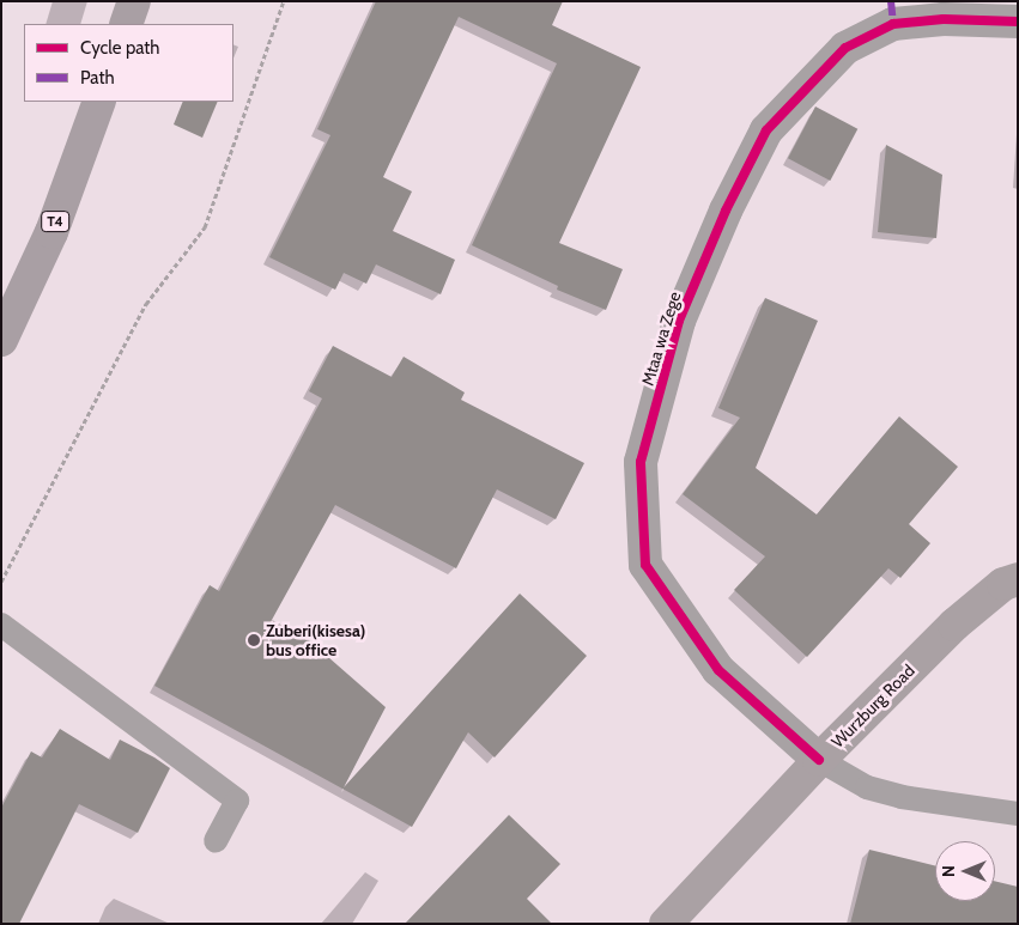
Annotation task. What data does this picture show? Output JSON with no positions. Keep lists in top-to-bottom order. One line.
{"streets":{"highway":["T4"],"main road":["Wurzburg Road"],"street":["Mtaa wa Zege"]},"crossings":[["Mtaa wa Zege","Wurzburg Road"]],"places":["Zuberi(kisesa) bus office"],"legend":["Cycle path","Path"],"north":"left"}
